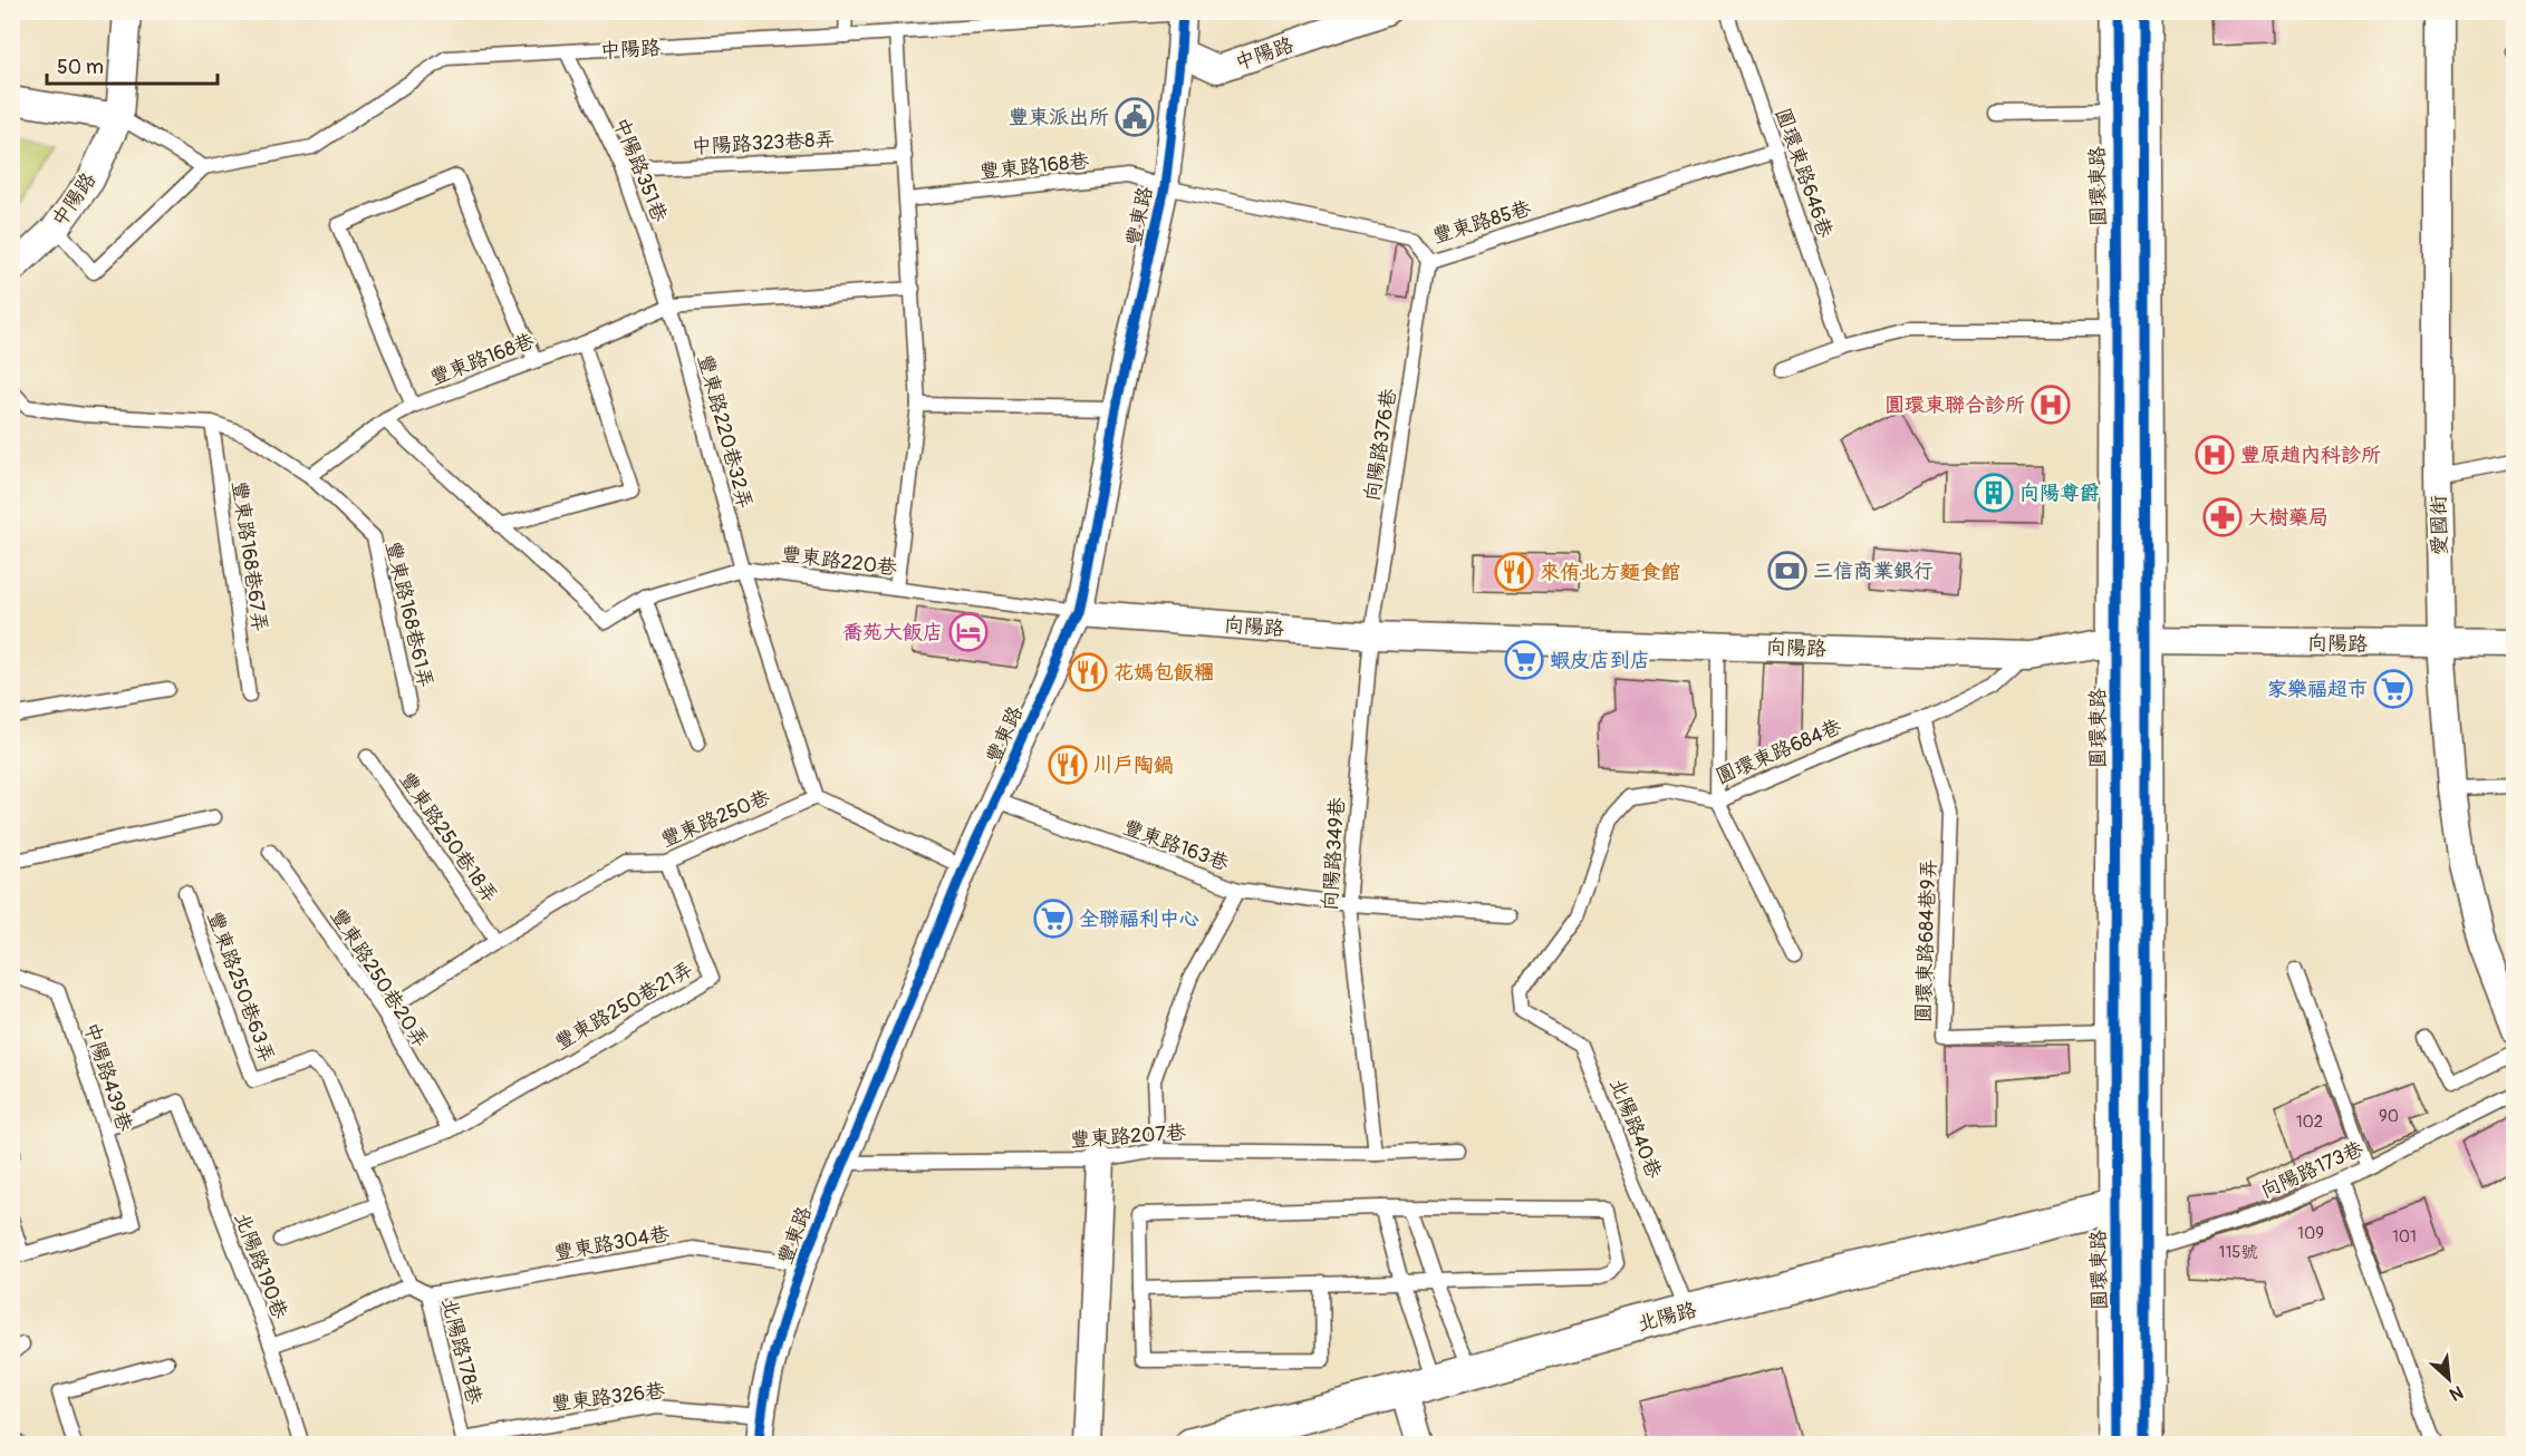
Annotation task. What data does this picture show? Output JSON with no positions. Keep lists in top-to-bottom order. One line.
{"streets":{"main road":["圓環東路"],"street":["中陽路","豐東路","愛國街","向陽路","北陽路"],"lane":["中陽路323巷8弄","豐東路168巷","中陽路351巷","圓環東路646巷","豐東路85巷","豐東路220巷32弄","向陽路376巷","豐東路168巷67弄","豐東路220巷","豐東路168巷61弄","圓環東路684巷","豐東路250巷","豐東路250巷18弄","豐東路163巷","向陽路349巷","圓環東路684巷9弄","豐東路250巷20弄","豐東路250巷63弄","豐東路250巷21弄","中陽路439巷","北陽路40巷","豐東路207巷","向陽路173巷","豐東路304巷","北陽路190巷","北陽路178巷","豐東路326巷"]},"crossings":[["中陽路","中陽路351巷"],["中陽路","豐東路"],["中陽路323巷8弄","中陽路351巷"],["豐東路168巷","中陽路351巷"],["豐東路168巷","豐東路"],["豐東路168巷","豐東路85巷"],["豐東路168巷","豐東路220巷32弄"],["豐東路168巷","豐東路168巷61弄"],["中陽路351巷","豐東路220巷32弄"],["圓環東路646巷","豐東路85巷"],["圓環東路","向陽路"],["圓環東路","圓環東路684巷9弄"],["圓環東路","向陽路173巷"],["圓環東路","北陽路"],["豐東路","豐東路85巷"],["豐東路","豐東路220巷"],["豐東路","向陽路"],["豐東路","豐東路163巷"],["豐東路","豐東路207巷"],["豐東路","豐東路304巷"],["豐東路","豐東路326巷"],["豐東路85巷","向陽路376巷"],["豐東路220巷32弄","豐東路220巷"],["豐東路220巷32弄","豐東路250巷"],["向陽路376巷","向陽路"],["向陽路376巷","向陽路349巷"],["愛國街","向陽路"],["豐東路220巷","向陽路"],["向陽路","圓環東路684巷"],["向陽路","向陽路349巷"],["圓環東路684巷","圓環東路684巷9弄"],["圓環東路684巷","北陽路40巷"],["豐東路250巷","豐東路250巷18弄"],["豐東路250巷","豐東路250巷20弄"],["豐東路250巷","豐東路250巷21弄"],["豐東路163巷","向陽路349巷"],["向陽路349巷","豐東路207巷"],["豐東路250巷20弄","豐東路250巷21弄"],["中陽路439巷","北陽路190巷"],["北陽路40巷","北陽路"],["豐東路304巷","北陽路178巷"],["北陽路178巷","豐東路326巷"]],"places":{"public building":["豐東派出所"],"hospital":["圓環東聯合診所","豐原趙內科診所"],"building":["向陽尊爵"],"pharmacy":["大樹藥局"],"bank":["三信商業銀行"],"restaurant":["來侑北方麵食館","花媽包飯糰","川戶陶鍋"],"hotel":["喬苑大飯店"],"supermarket":["蝦皮店到店","家樂福超市","全聯福利中心"]},"house_numbers":["90","102","109","101","115號"],"scale_bar":"50 m","north":"bottom right"}
